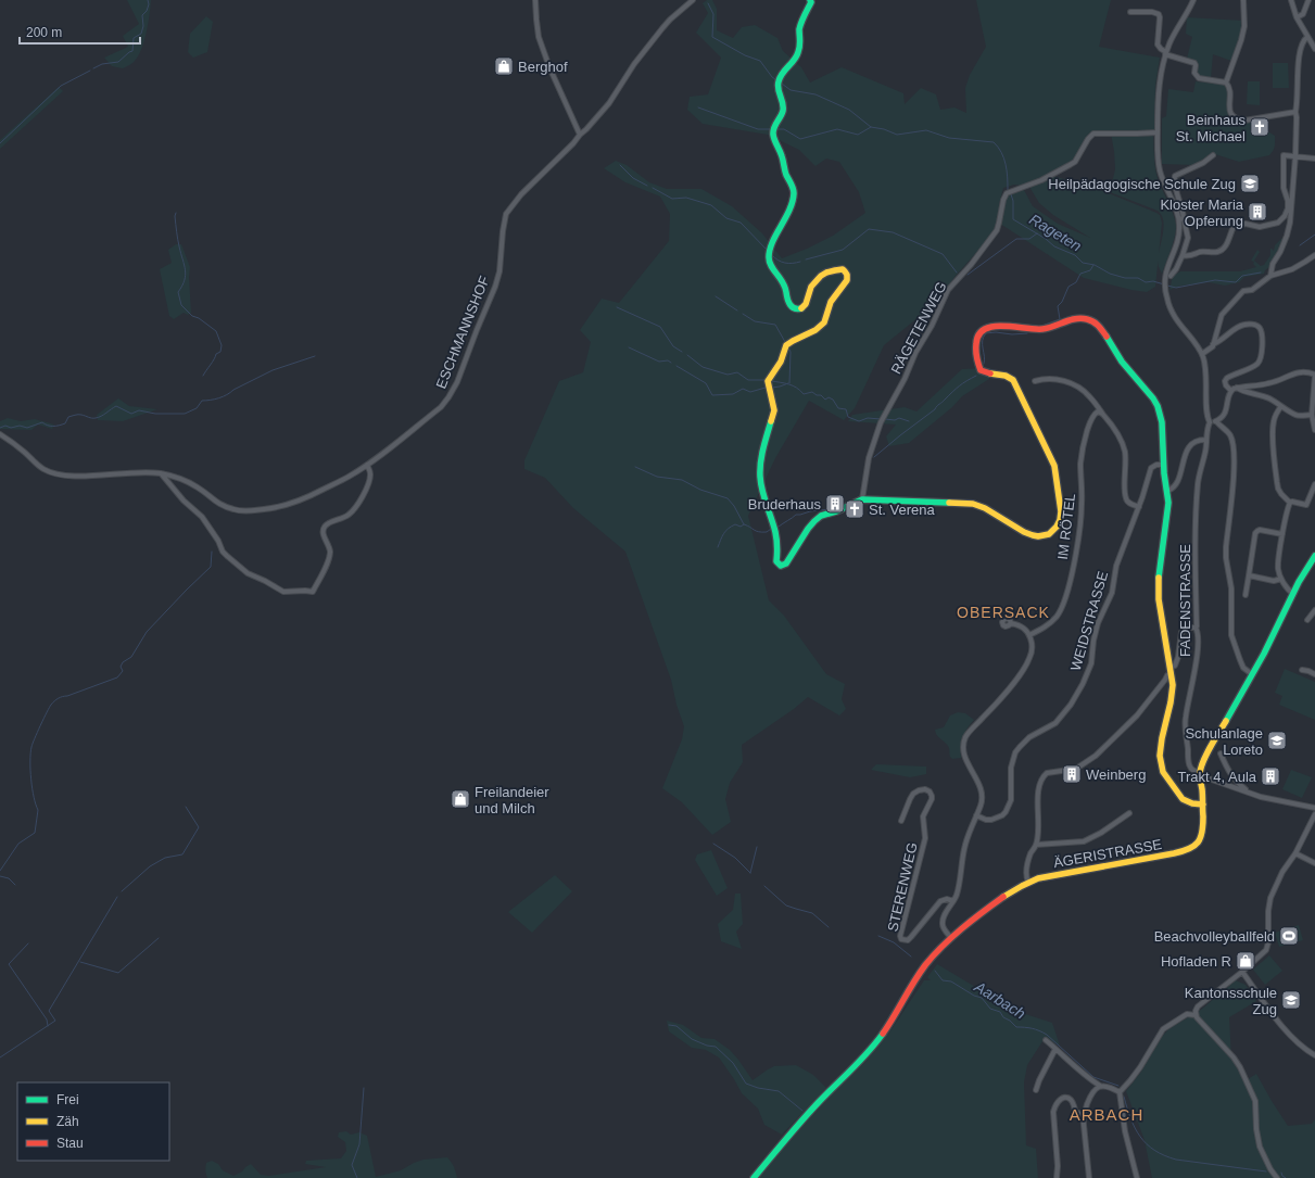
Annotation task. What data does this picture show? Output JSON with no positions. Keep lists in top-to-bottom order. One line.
{"streets":{"street":["RÄGETENWEG","ESCHMANNSHOF","IM RÖTEL","FADENSTRASSE","WEIDSTRASSE","ÄGERISTRASSE","STERENWEG"]},"crossings":[["FADENSTRASSE","ÄGERISTRASSE"]],"districts":["OBERSACK","ARBACH"],"water":["Rageten","Aarbach"],"places":{"shop":["Berghof","Freilandeier und Milch","Hofladen R"],"church":["Beinhaus St. Michael","St. Verena"],"school or university":["Heilpädagogische Schule Zug","Schulanlage Loreto","Kantonsschule Zug"],"building":["Kloster Maria Opferung","Bruderhaus","Weinberg","Trakt 4, Aula"],"sports":["Beachvolleyballfeld"]},"legend":["Frei","Zäh","Stau"],"scale_bar":"200 m"}
